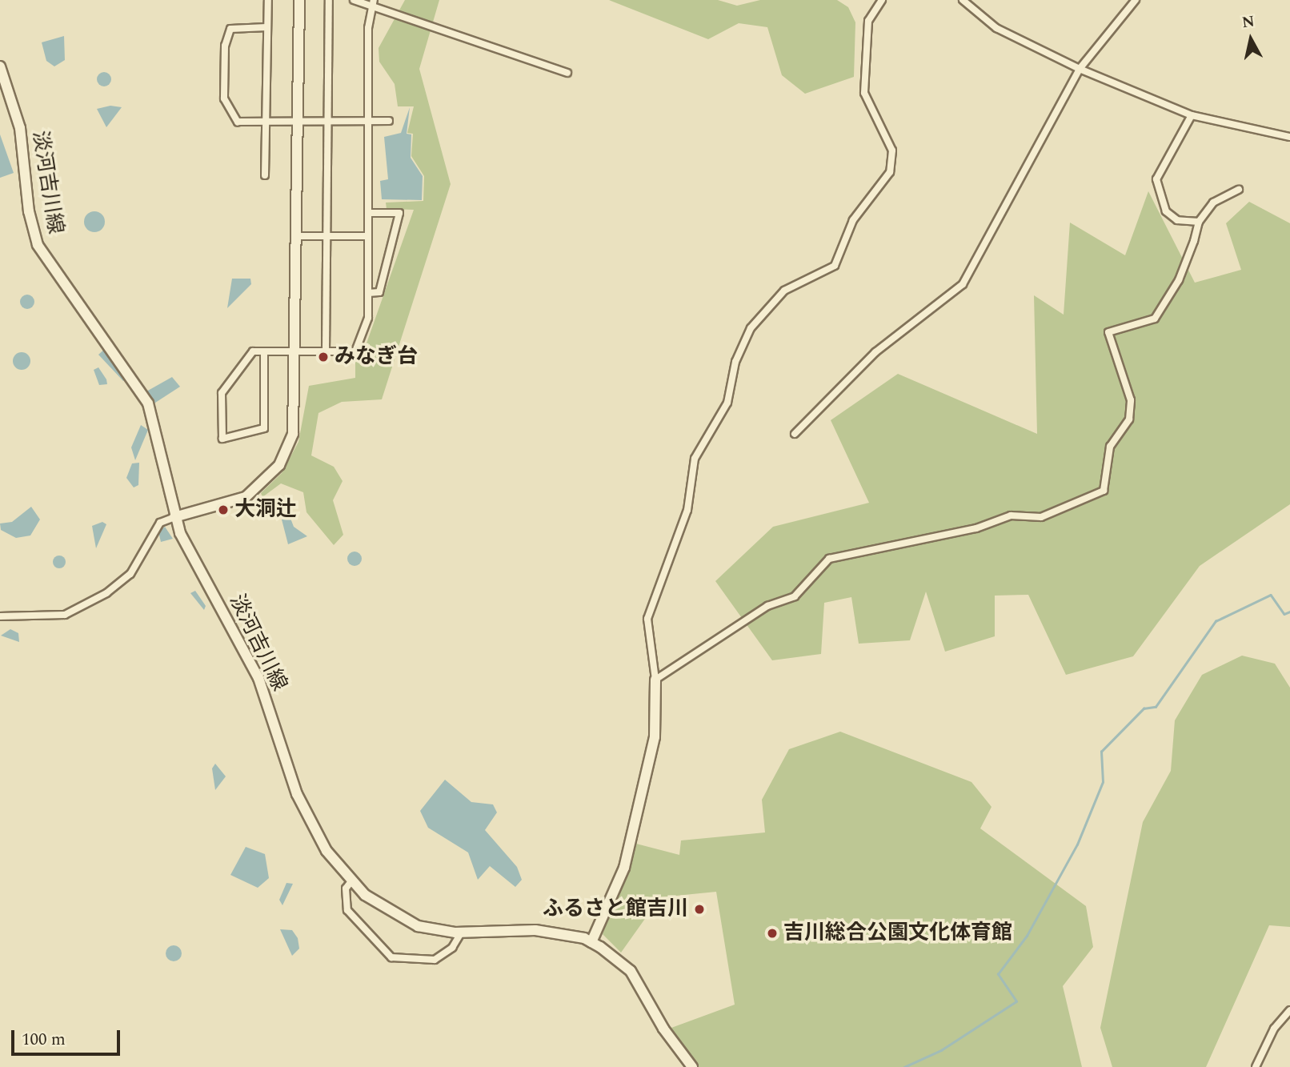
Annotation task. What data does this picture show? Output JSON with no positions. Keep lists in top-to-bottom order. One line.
{"streets":{"main road":["淡河吉川線"]},"places":["みなぎ台","大洞辻","ふるさと館吉川","吉川総合公園文化体育館"],"scale_bar":"100 m","north":"top"}
